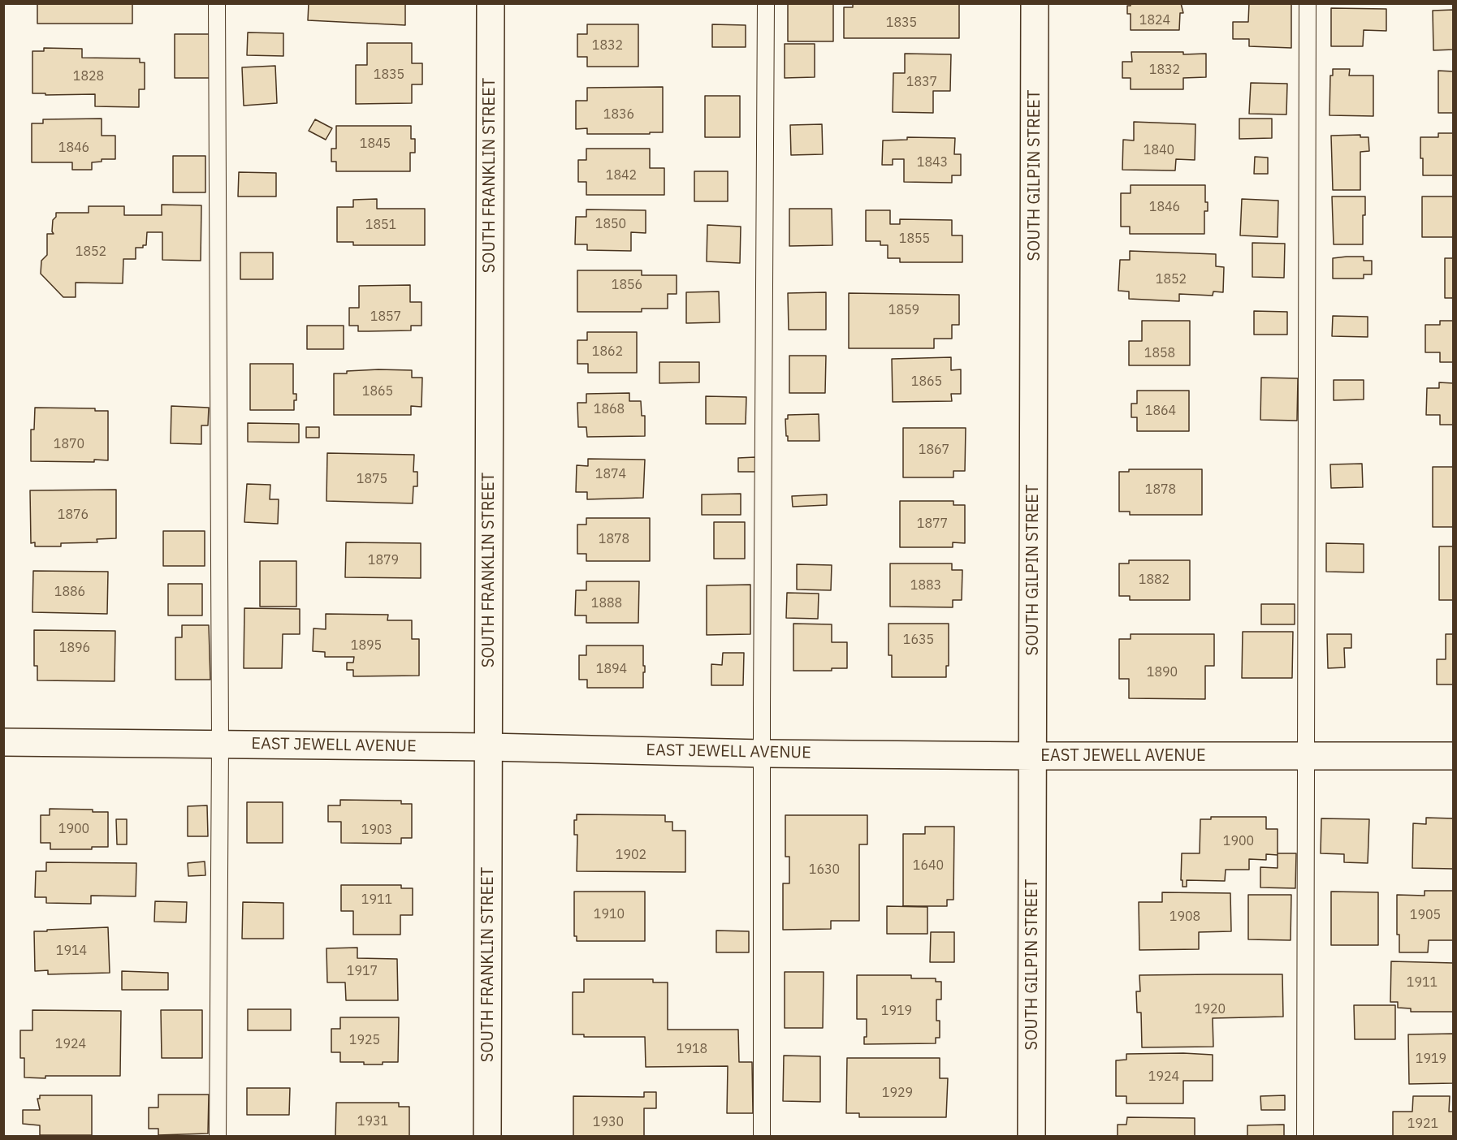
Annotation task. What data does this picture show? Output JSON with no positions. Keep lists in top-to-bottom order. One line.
{"streets":{"street":["SOUTH FRANKLIN STREET","SOUTH GILPIN STREET","EAST JEWELL AVENUE"]},"crossings":[["SOUTH FRANKLIN STREET","EAST JEWELL AVENUE"],["SOUTH GILPIN STREET","EAST JEWELL AVENUE"]],"house_numbers":["1824","1835","1832","1832","1835","1828","1837","1836","1845","1846","1840","1843","1842","1846","1850","1851","1855","1852","1852","1856","1859","1857","1862","1858","1865","1865","1868","1864","1870","1867","1874","1875","1878","1876","1877","1878","1879","1882","1883","1886","1888","1635","1895","1896","1894","1890","1900","1903","1900","1902","1640","1630","1911","1910","1905","1908","1914","1917","1911","1920","1919","1925","1924","1918","1919","1924","1929","1931","1930","1921"]}
